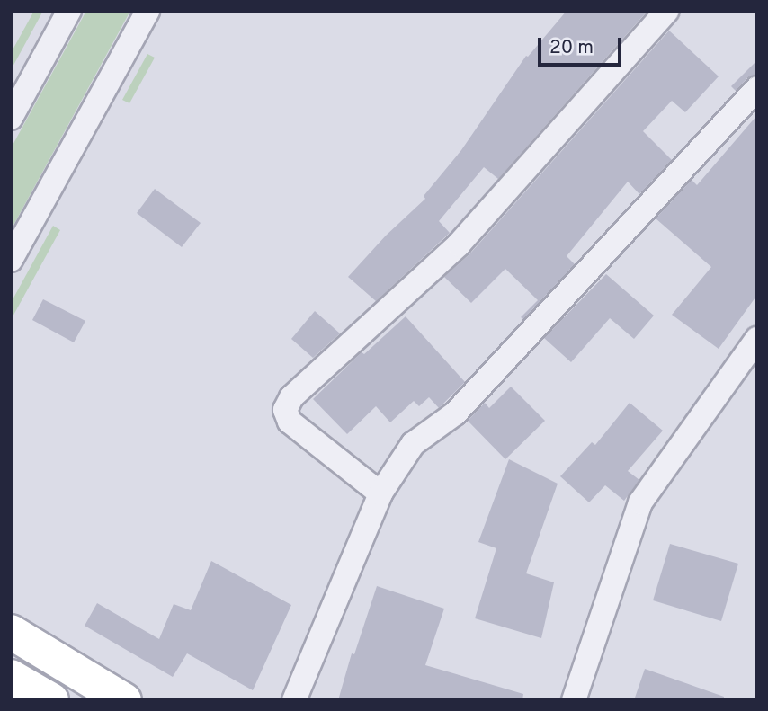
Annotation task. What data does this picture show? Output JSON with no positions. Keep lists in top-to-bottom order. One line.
{"scale_bar":"20 m"}
